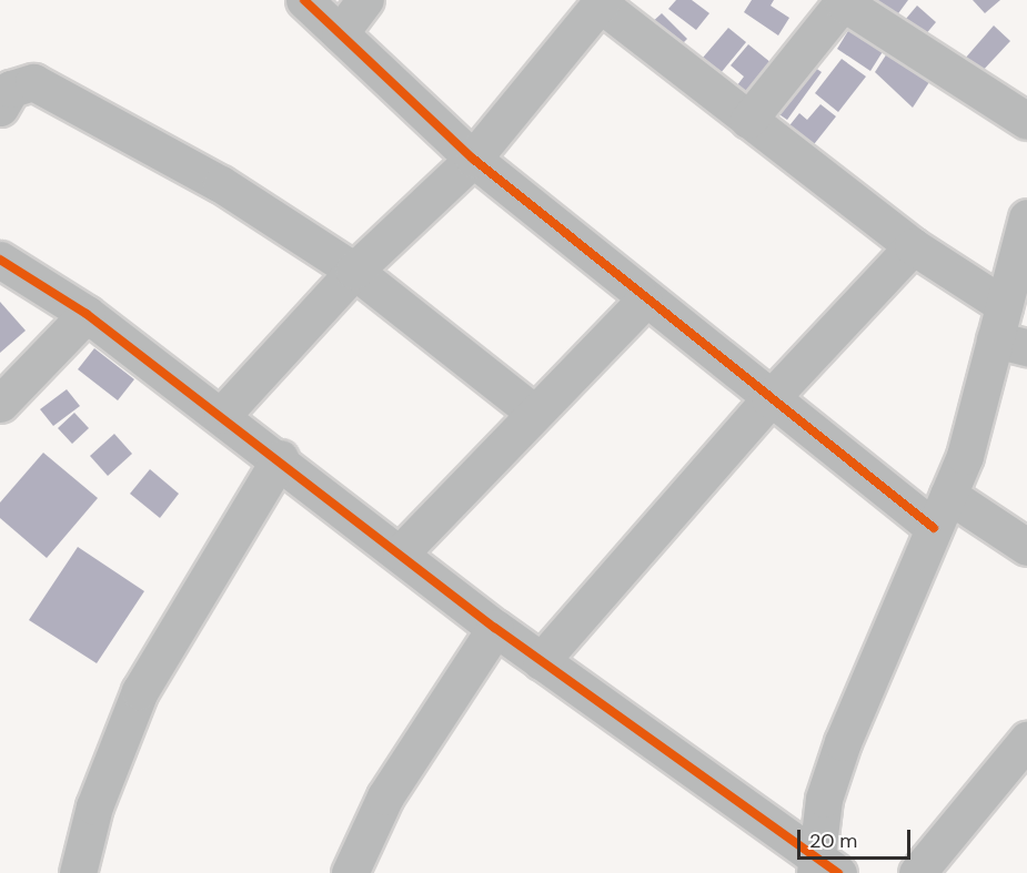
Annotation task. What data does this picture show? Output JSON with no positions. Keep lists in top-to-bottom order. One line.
{"scale_bar":"20 m"}
